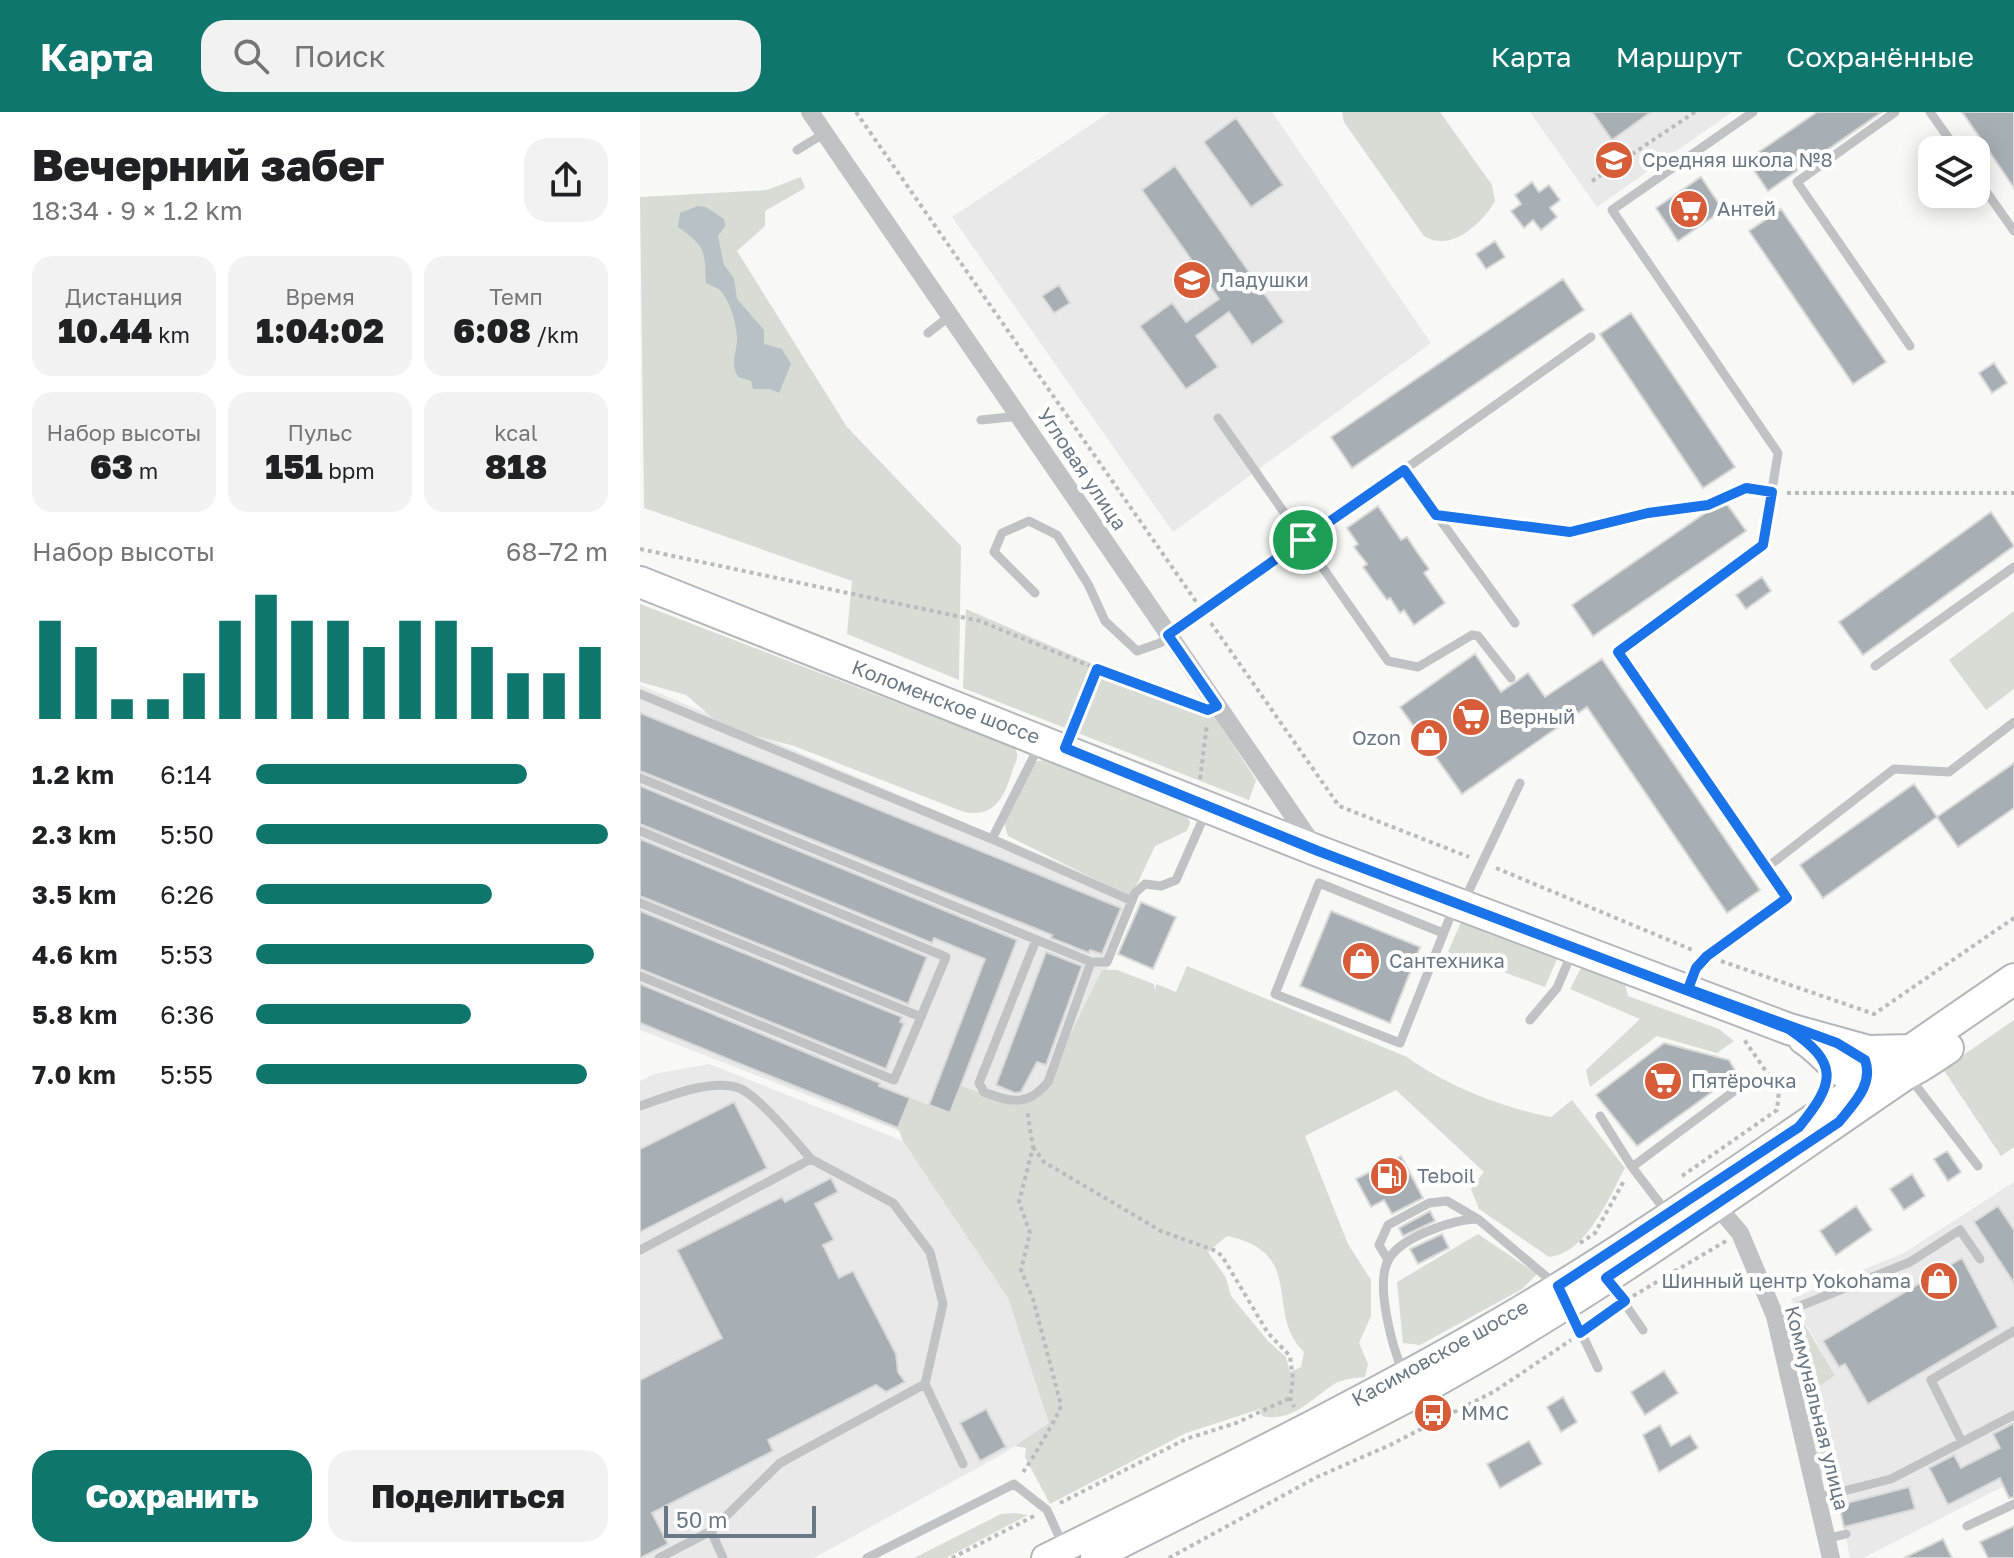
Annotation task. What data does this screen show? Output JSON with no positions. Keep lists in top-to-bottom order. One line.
{"streets":{"main road":["Коломенское шоссе","Касимовское шоссе"],"street":["Угловая улица","Коммунальная улица"]},"crossings":[["Угловая улица","Коломенское шоссе"],["Коломенское шоссе","Касимовское шоссе"],["Касимовское шоссе","Коммунальная улица"]],"places":{"school or university":["Средняя школа №8","Ладушки"],"supermarket":["Антей","Верный","Пятёрочка"],"shop":["Ozon","Сантехника","Шинный центр Yokohama"],"fuel station":["Teboil"],"bus stop":["ММС"]},"scale_bar":"50 m","page":{"header":"Карта","search":"Поиск","nav":["Карта","Маршрут","Сохранённые"],"heading":["Вечерний забег","18:34 · 9 × 1.2 km"],"stats":[["Дистанция","10.44 km"],["Время","1:04:02"],["Темп","6:08 /km"],["Набор высоты","63 m"],["Пульс","151 bpm"],["kcal","818"]],"chart":["Набор высоты","68–72 m"],"list":[{"name":"1.2 km","note":"6:14"},{"name":"2.3 km","note":"5:50"},{"name":"3.5 km","note":"6:26"},{"name":"4.6 km","note":"5:53"},{"name":"5.8 km","note":"6:36"},{"name":"7.0 km","note":"5:55"}],"buttons":["Сохранить","Поделиться"],"scale":"50 m"}}
